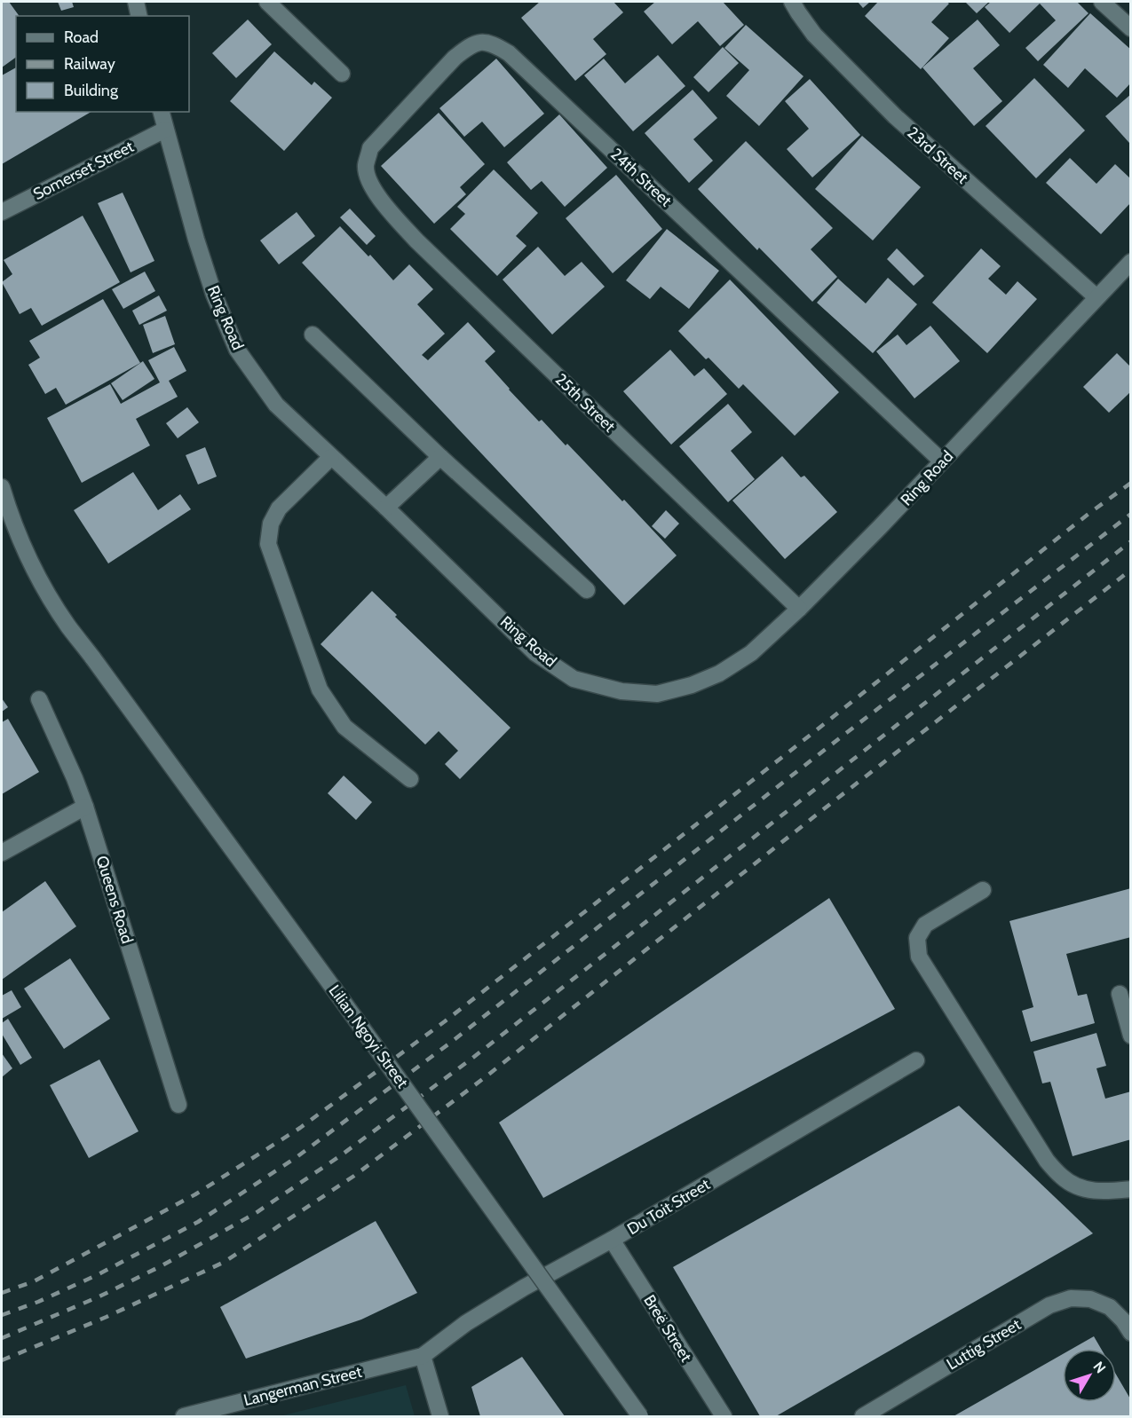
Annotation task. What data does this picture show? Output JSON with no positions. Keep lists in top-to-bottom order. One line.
{"streets":{"street":["23rd Street","Somerset Street","24th Street","Ring Road","25th Street","Queens Road","Lilian Ngoyi Street","Du Toit Street","Breë Street","Luttig Street","Langerman Street"]},"crossings":[["23rd Street","Ring Road"],["Somerset Street","Ring Road"],["24th Street","Ring Road"],["24th Street","25th Street"],["Ring Road","25th Street"],["Du Toit Street","Breë Street"],["Du Toit Street","Langerman Street"]],"legend":["Road","Railway","Building"],"north":"top right"}
